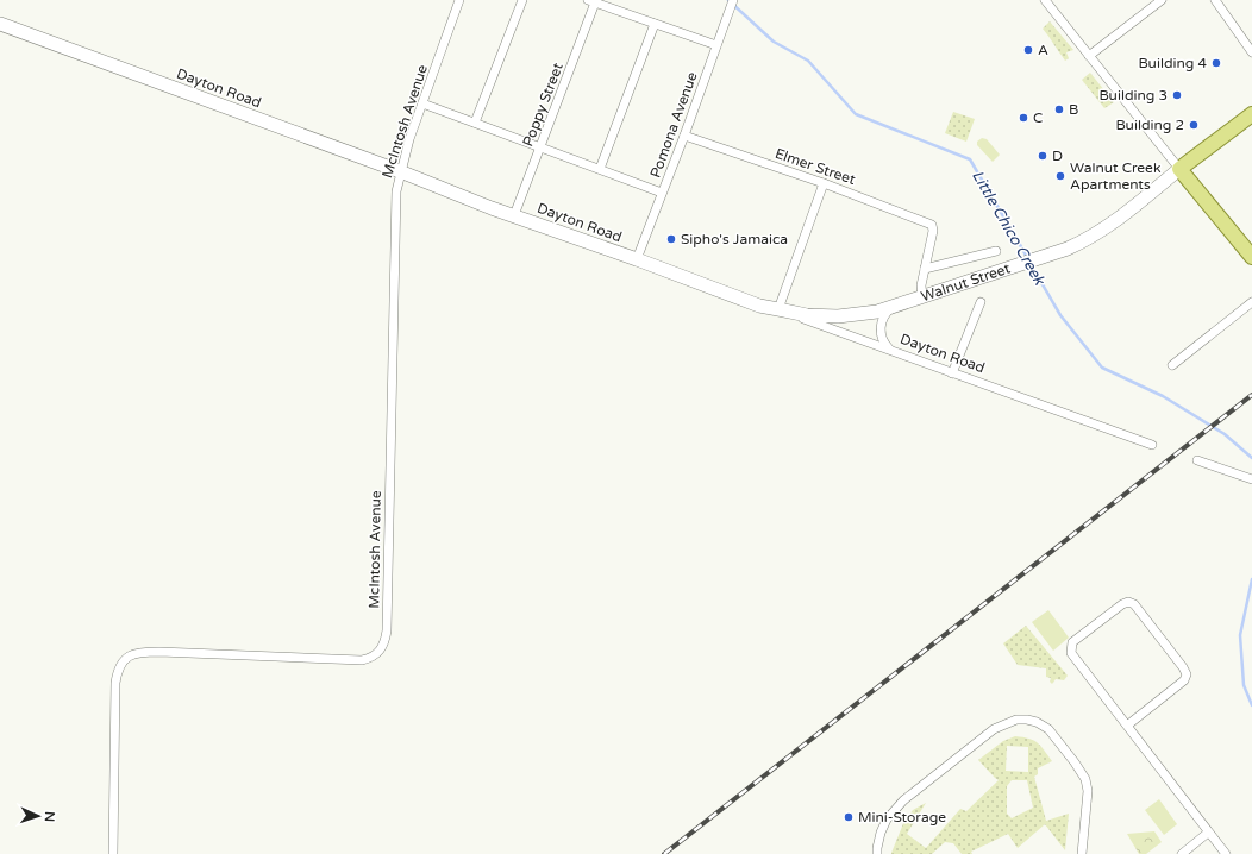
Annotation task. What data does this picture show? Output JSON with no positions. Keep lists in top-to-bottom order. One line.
{"streets":{"main road":["Walnut Street"],"street":["Dayton Road","Poppy Street","McIntosh Avenue","Pomona Avenue","Elmer Street"]},"crossings":[["Dayton Road","Poppy Street"],["Dayton Road","McIntosh Avenue"],["Dayton Road","Pomona Avenue"],["Dayton Road","Walnut Street"],["Pomona Avenue","Elmer Street"]],"water":["Little Chico Creek"],"places":["A","Building 4","Building 3","B","C","Building 2","D","Walnut Creek Apartments","Sipho's Jamaica","Mini-Storage"],"north":"right"}
